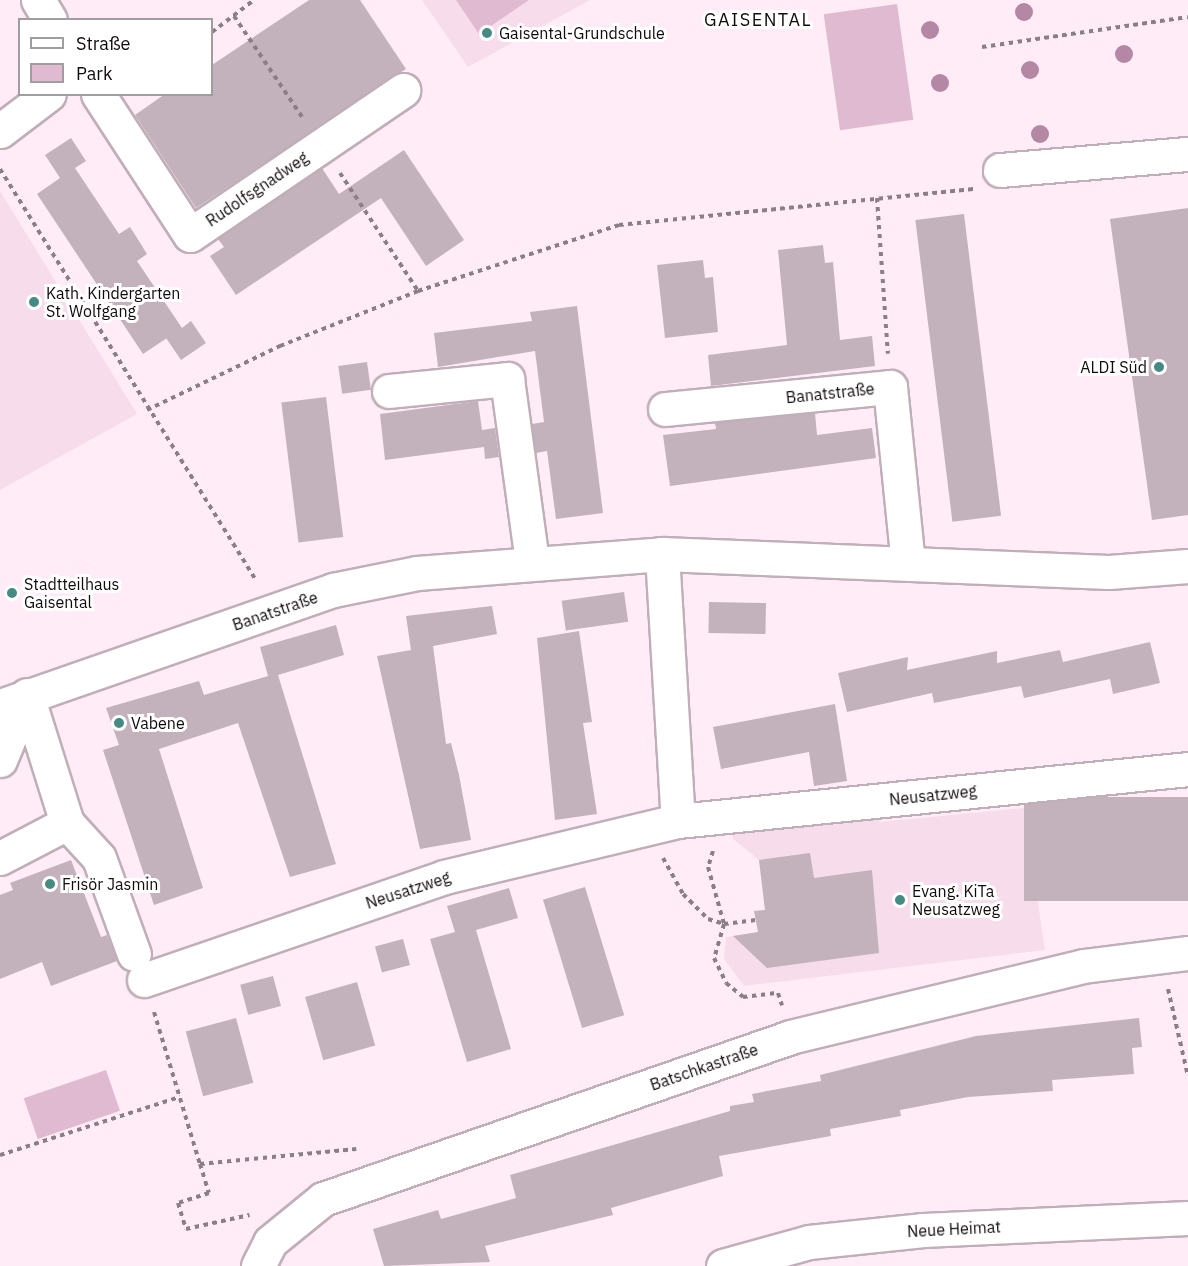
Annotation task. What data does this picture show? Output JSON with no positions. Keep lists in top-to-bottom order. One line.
{"streets":{"street":["Rudolfsgnadweg","Banatstraße","Neusatzweg","Batschkastraße","Neue Heimat"]},"districts":["GAISENTAL"],"places":["Gaisental-Grundschule","Kath. Kindergarten St. Wolfgang","ALDI Süd","Stadtteilhaus Gaisental","Vabene","Frisör Jasmin","Evang. KiTa Neusatzweg"],"legend":["Straße","Park"]}
